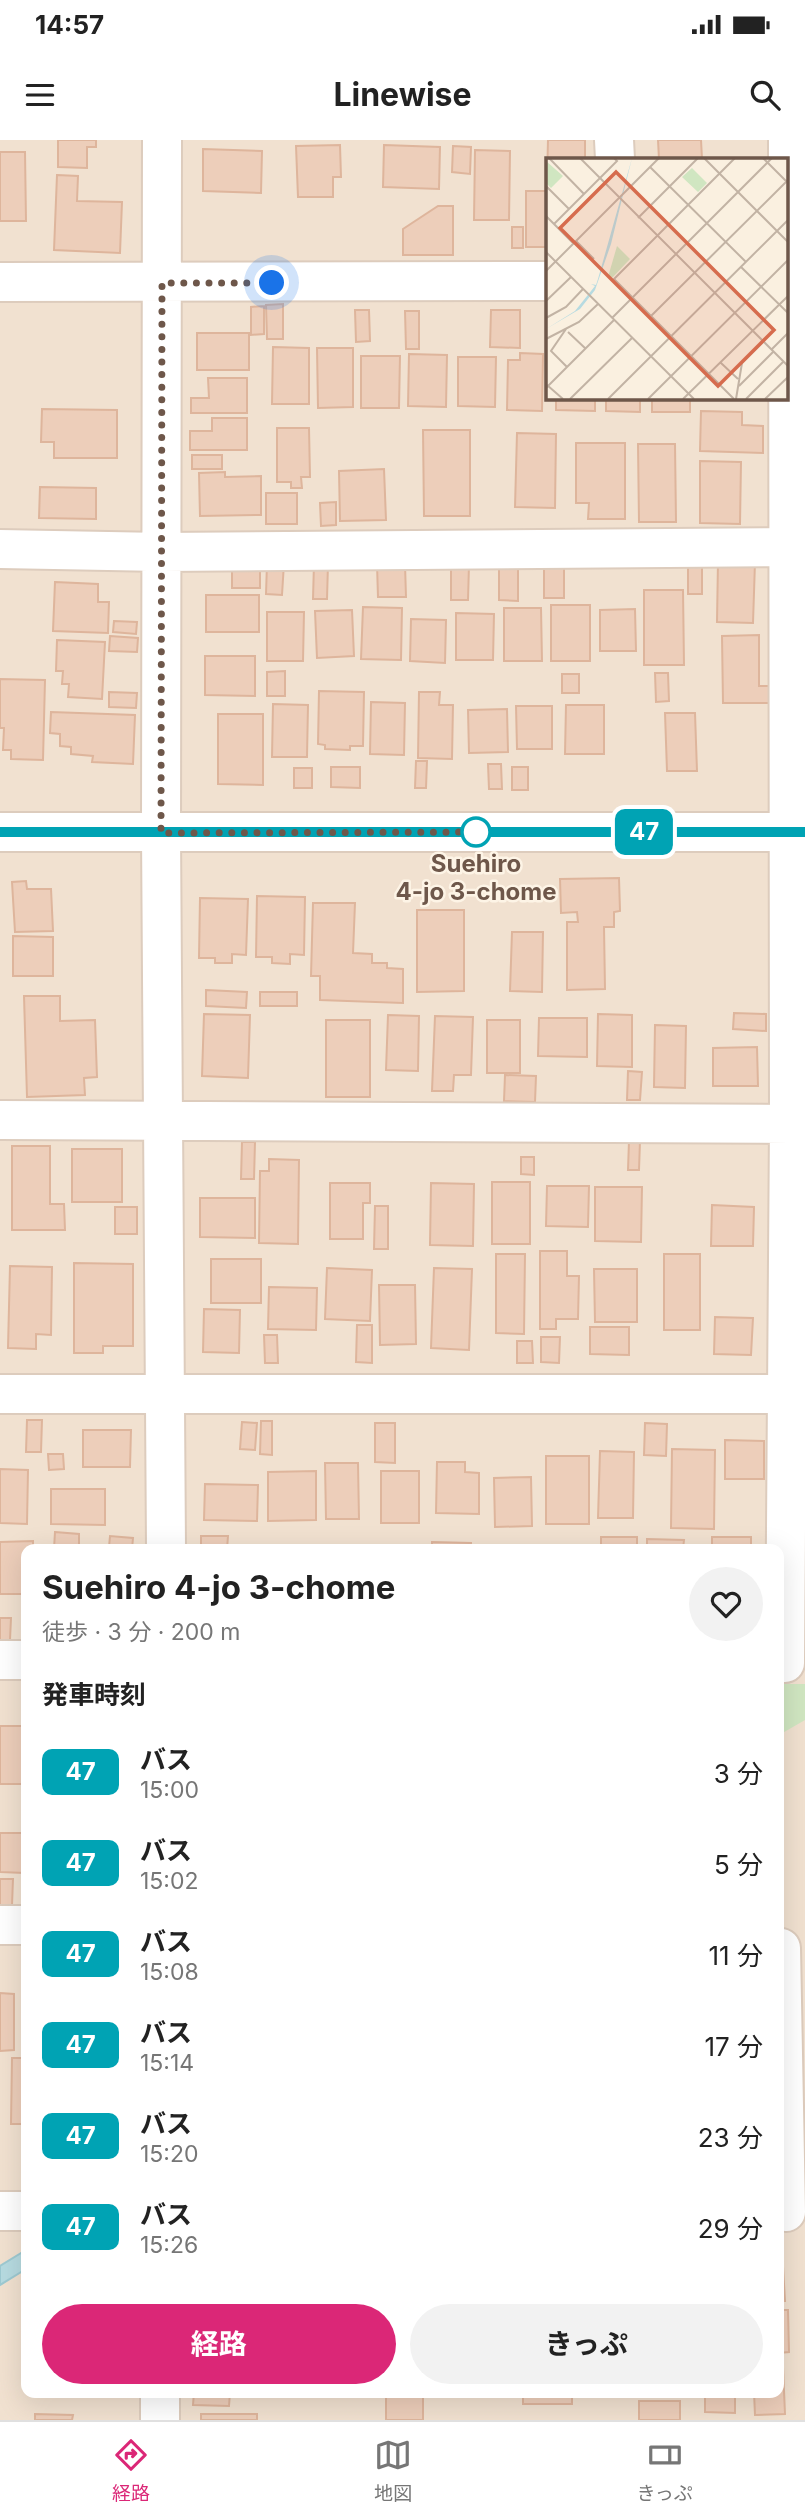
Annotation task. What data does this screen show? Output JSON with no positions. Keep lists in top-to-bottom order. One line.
{"places":["Suehiro 4-jo 3-chome"],"lines":["bus line 47"],"page":{"status":"14:57","header":"Linewise","on_map":"47","heading":[["Suehiro 4-jo 3-chome","徒歩 · 3 分 · 200 m"],"発車時刻"],"list":[{"mark":"47","name":"バス","note":"15:00","value":"3 分"},{"mark":"47","name":"バス","note":"15:02","value":"5 分"},{"mark":"47","name":"バス","note":"15:08","value":"11 分"},{"mark":"47","name":"バス","note":"15:14","value":"17 分"},{"mark":"47","name":"バス","note":"15:20","value":"23 分"},{"mark":"47","name":"バス","note":"15:26","value":"29 分"}],"buttons":["経路","きっぷ"],"tabs":["経路","地図","きっぷ"]}}
